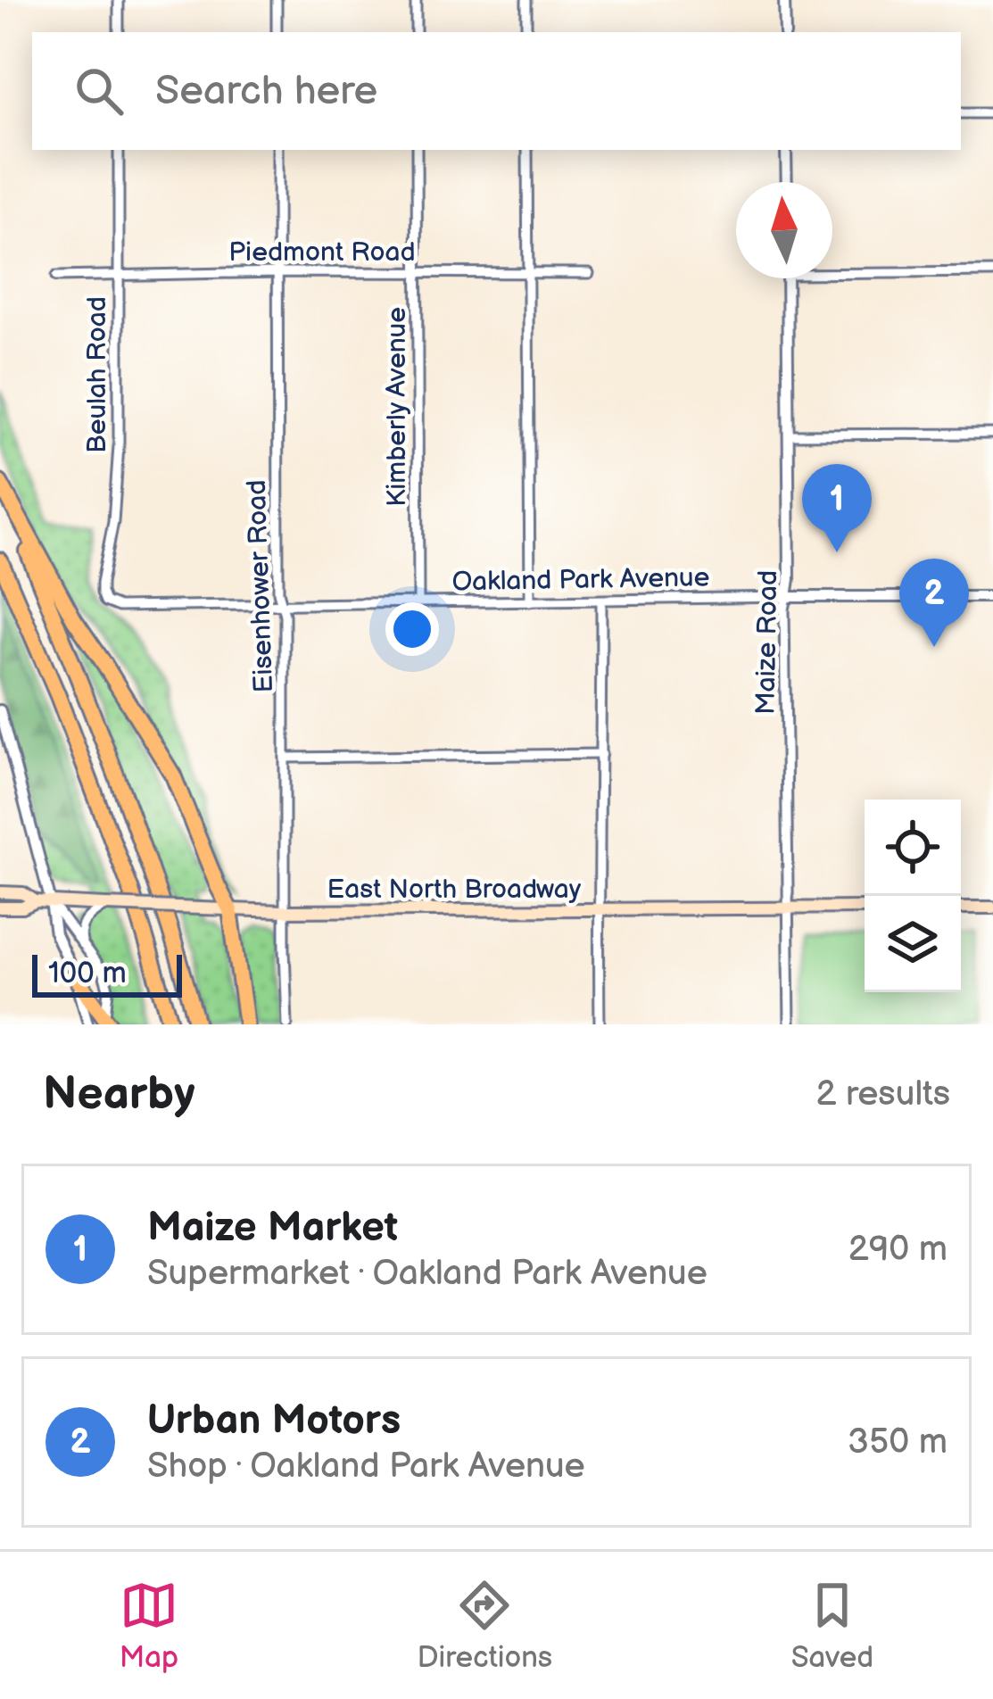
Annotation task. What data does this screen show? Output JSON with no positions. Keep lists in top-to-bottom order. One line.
{"streets":{"main road":["East North Broadway"],"street":["Piedmont Road","Beulah Road","Kimberly Avenue","Oakland Park Avenue","Eisenhower Road","Maize Road"]},"crossings":[["Piedmont Road","Beulah Road"],["Piedmont Road","Kimberly Avenue"],["Piedmont Road","Eisenhower Road"],["Beulah Road","Oakland Park Avenue"],["Kimberly Avenue","Oakland Park Avenue"],["Oakland Park Avenue","Eisenhower Road"],["Oakland Park Avenue","Maize Road"],["Eisenhower Road","East North Broadway"],["Maize Road","East North Broadway"]],"scale_bar":"100 m","north":"top","page":{"search":"Search here","pins":["1","2"],"scale":"100 m","heading":["Nearby","2 results"],"list":[{"mark":"1","name":"Maize Market","note":"Supermarket · Oakland Park Avenue","value":"290 m"},{"mark":"2","name":"Urban Motors","note":"Shop · Oakland Park Avenue","value":"350 m"}],"nav":["Map","Directions","Saved"]}}
